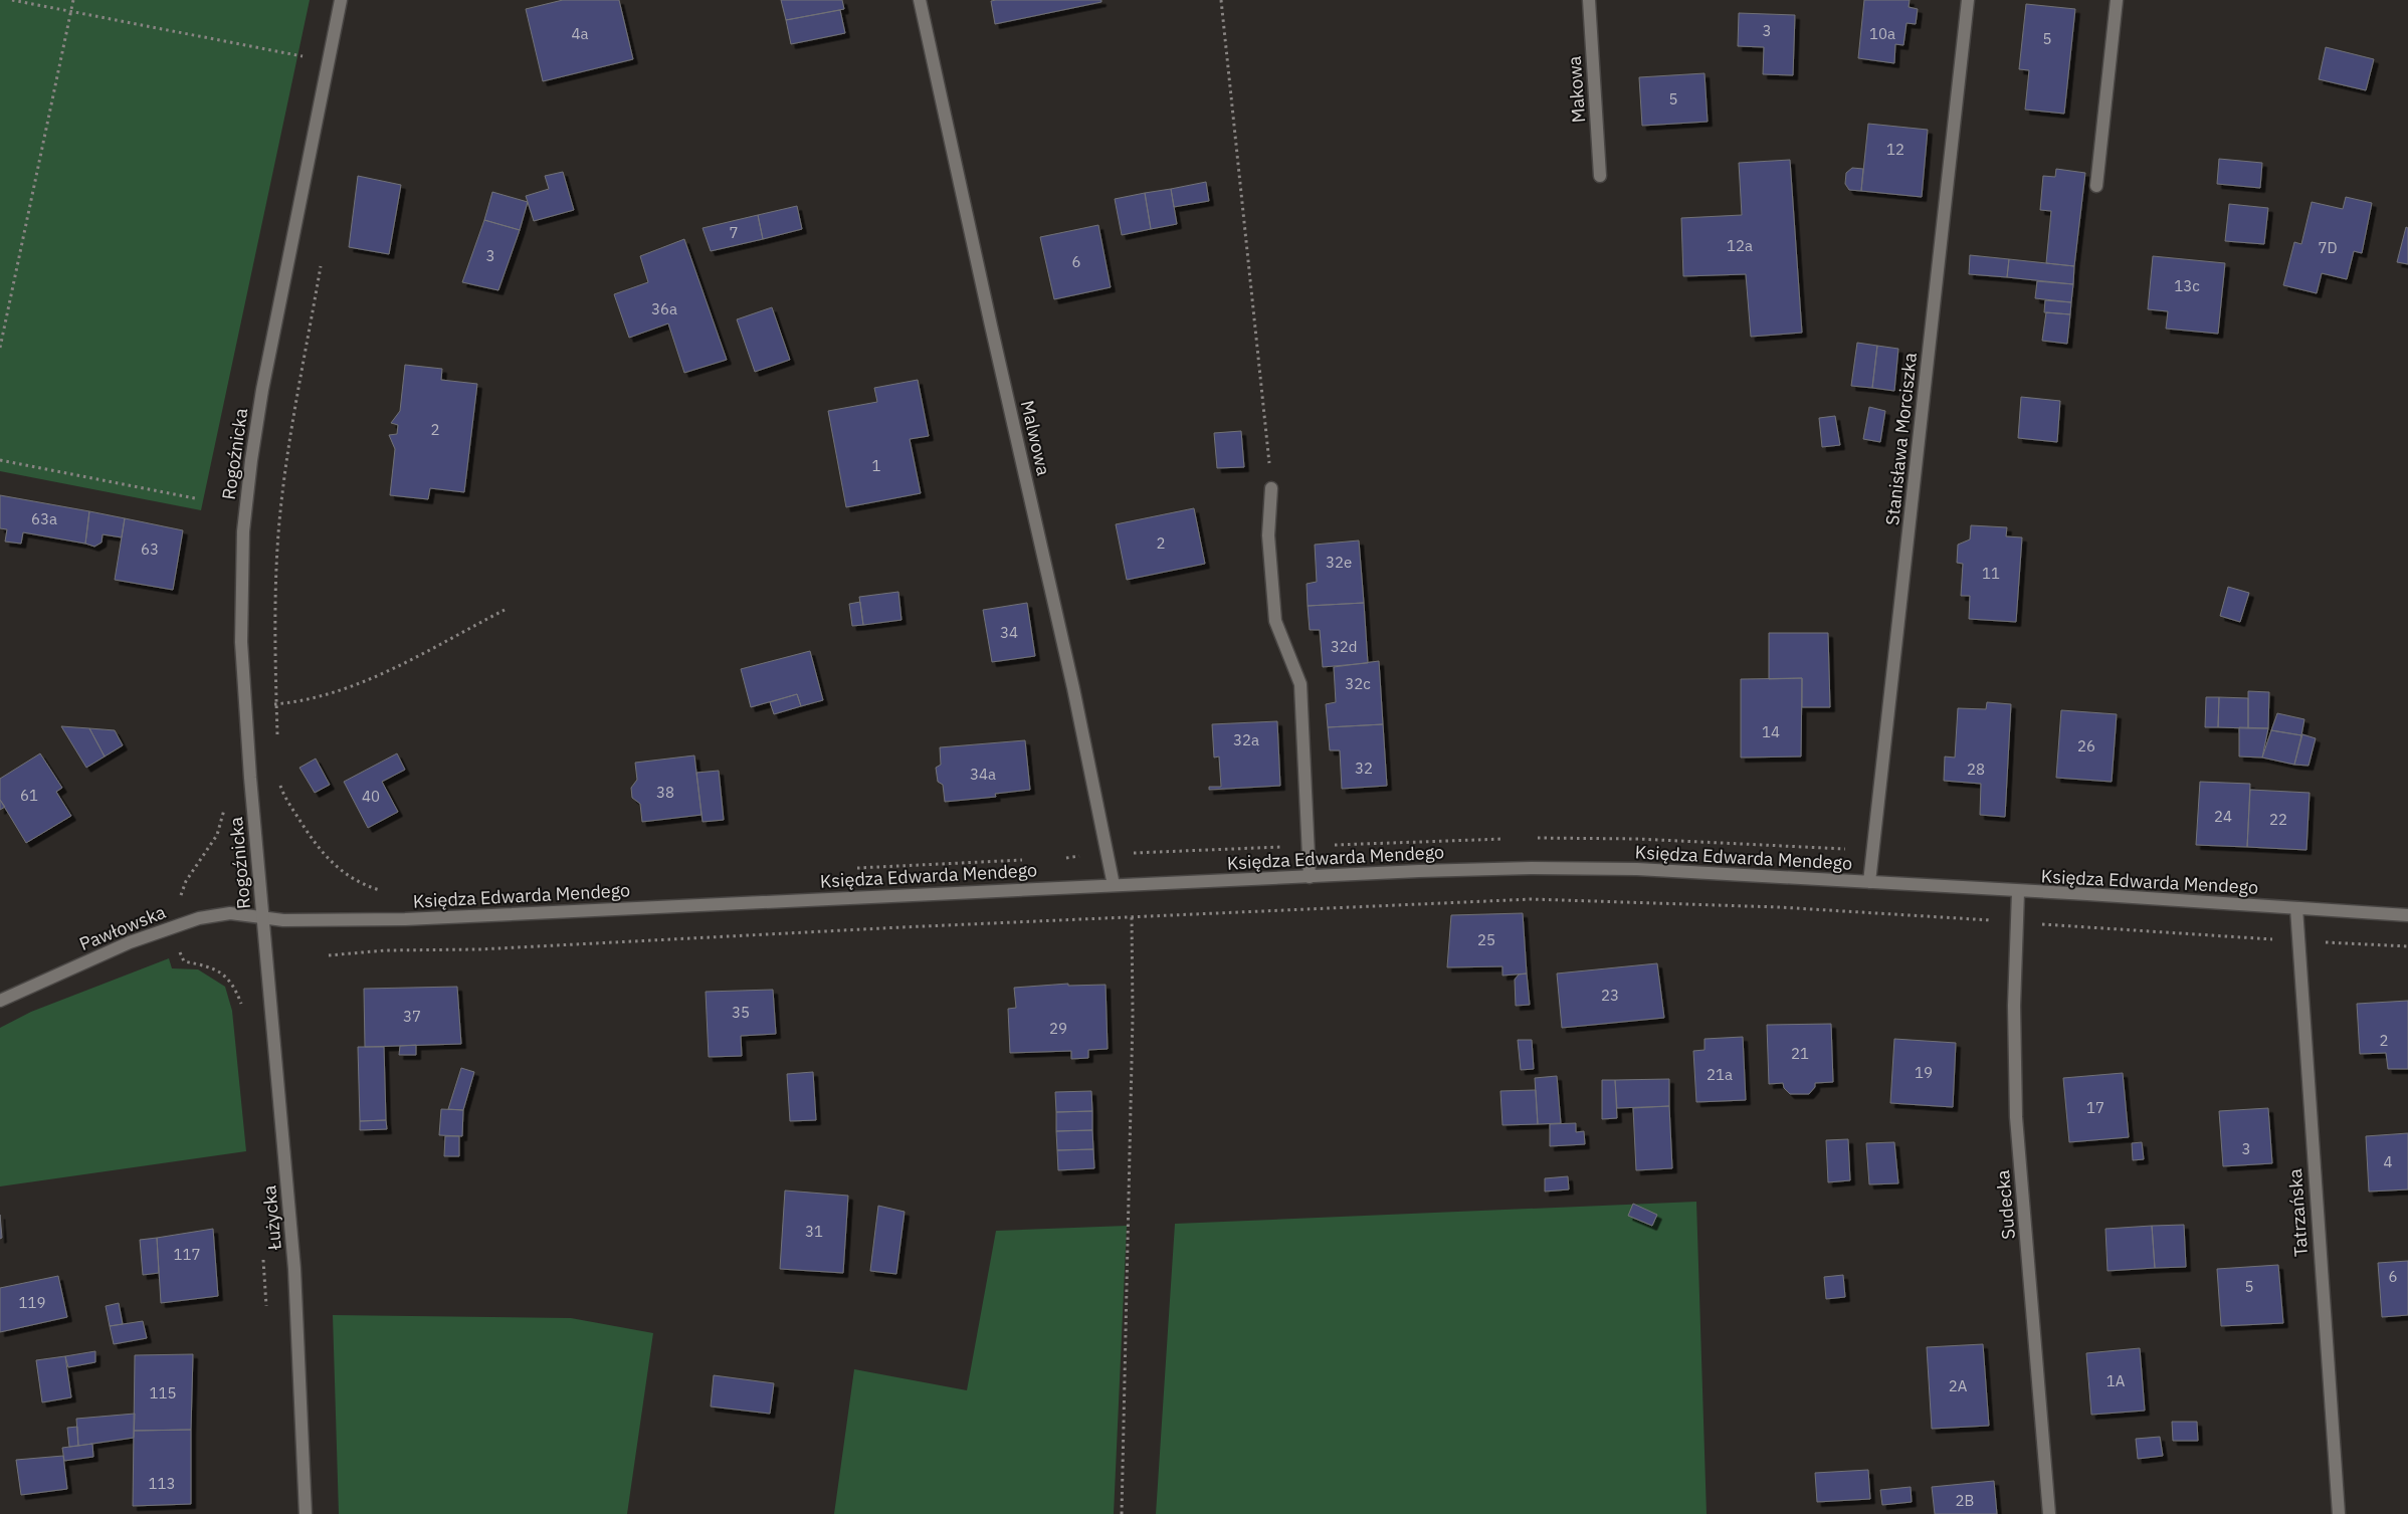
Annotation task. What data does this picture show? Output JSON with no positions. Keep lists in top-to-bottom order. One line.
{"streets":{"street":["Makowa","Malwowa","Stanisława Morciszka","Rogoźnicka","Księdza Edwarda Mendego","Pawłowska","Sudecka","Tatrzańska","Łużycka"]},"crossings":[["Malwowa","Księdza Edwarda Mendego"],["Stanisława Morciszka","Księdza Edwarda Mendego"],["Rogoźnicka","Księdza Edwarda Mendego"],["Rogoźnicka","Pawłowska"],["Rogoźnicka","Łużycka"],["Księdza Edwarda Mendego","Pawłowska"],["Księdza Edwarda Mendego","Sudecka"],["Księdza Edwarda Mendego","Tatrzańska"],["Księdza Edwarda Mendego","Łużycka"],["Pawłowska","Łużycka"]],"house_numbers":["3","4a","10a","5","5","12","7","12a","7D","3","6","13c","36a","2","1","63a","2","63","32e","11","34","32d","32c","14","32a","26","32","28","34a","38","61","40","24","22","25","23","35","37","29","2","21","19","21a","17","3","4","31","117","6","5","119","1A","2A","115","113","2B"]}
